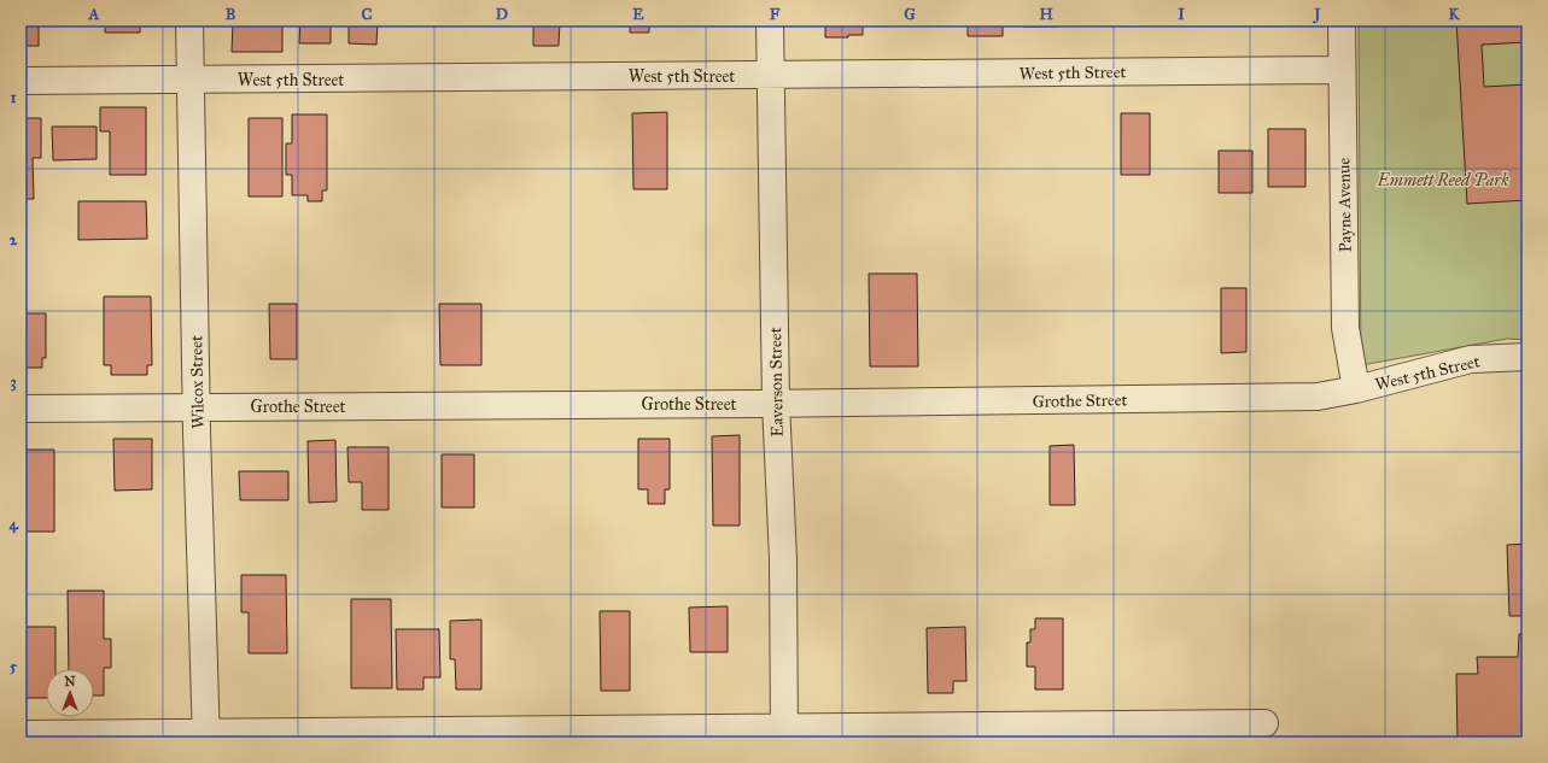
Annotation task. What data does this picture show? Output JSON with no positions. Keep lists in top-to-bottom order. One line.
{"streets":{"street":["West 5th Street","Payne Avenue","Wilcox Street","Eaverson Street","Grothe Street"]},"crossings":[["West 5th Street","Payne Avenue"],["West 5th Street","Wilcox Street"],["West 5th Street","Eaverson Street"],["West 5th Street","Grothe Street"],["Payne Avenue","Grothe Street"],["Wilcox Street","Grothe Street"],["Eaverson Street","Grothe Street"]],"parks":["Emmett Reed Park"],"north":"top","grid":{"columns":["A","B","C","D","E","F","G","H","I","J","K"],"rows":["1","2","3","4","5"]}}
